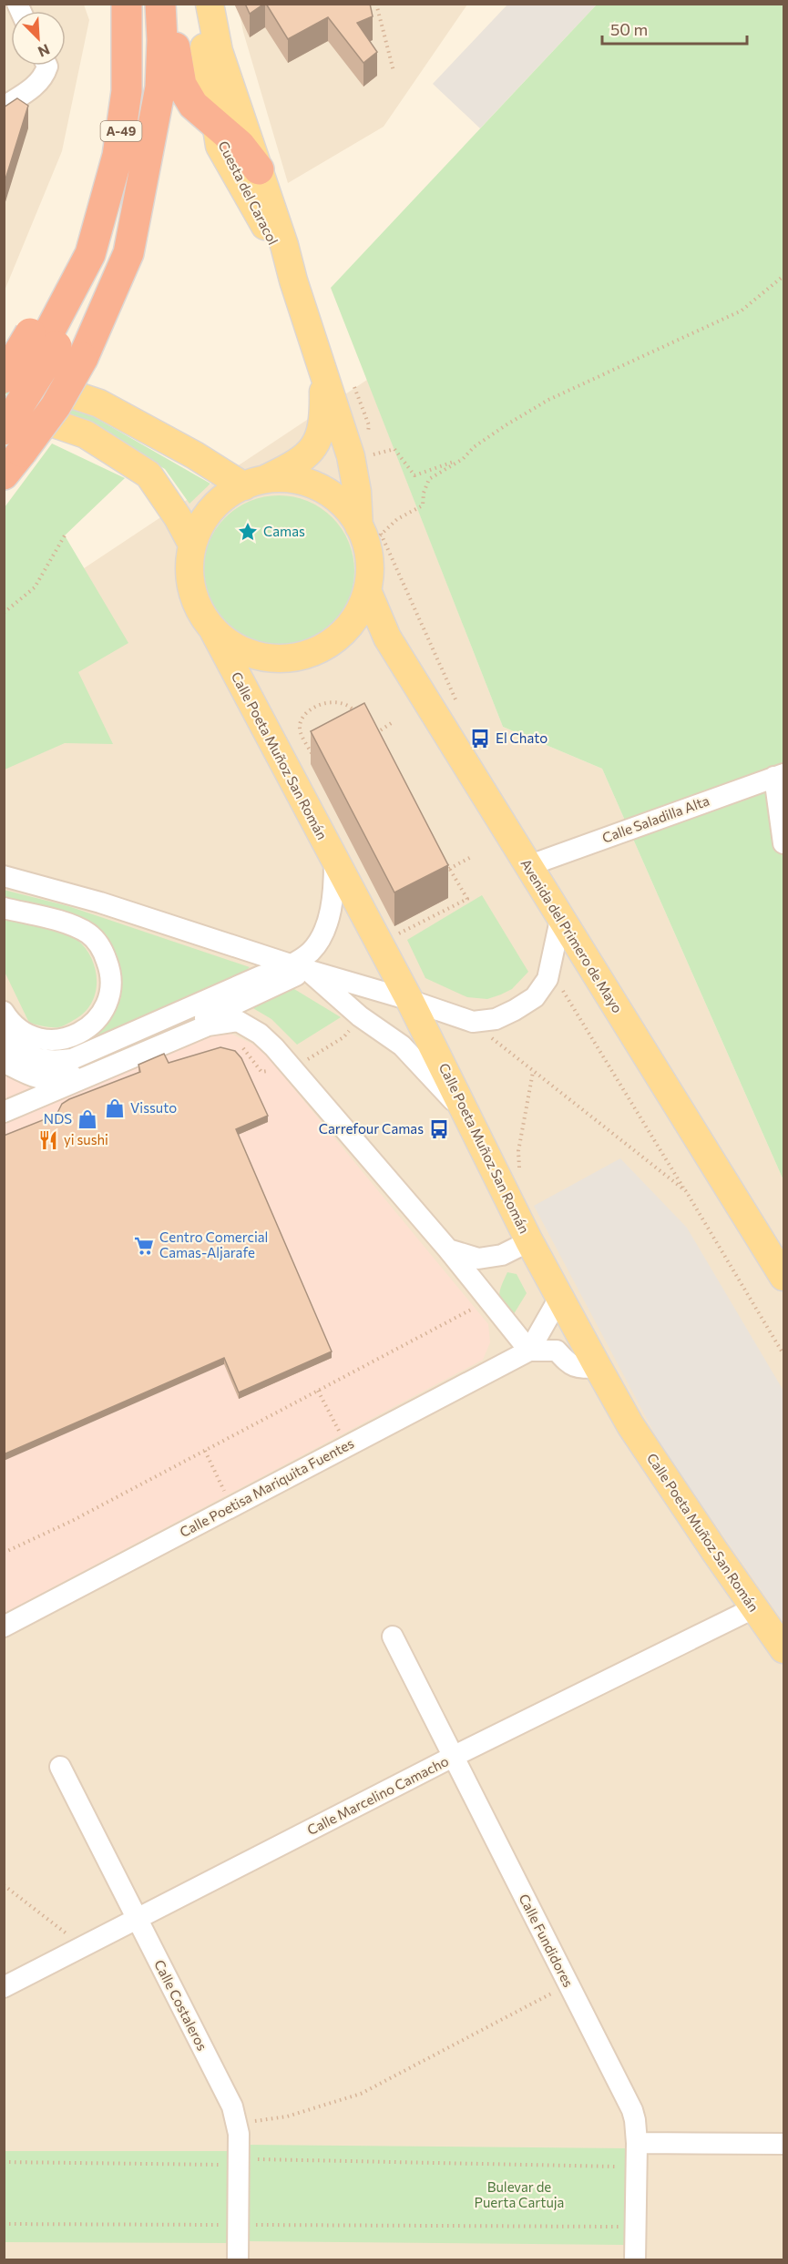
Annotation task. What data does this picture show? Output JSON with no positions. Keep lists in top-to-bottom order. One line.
{"streets":{"highway":["A-49"],"main road":["Cuesta del Caracol","Calle Poeta Muñoz San Román","Avenida del Primero de Mayo"],"street":["Calle Saladilla Alta","Calle Poetisa Mariquita Fuentes","Calle Marcelino Camacho","Calle Fundidores","Calle Costaleros"]},"crossings":[["Cuesta del Caracol","Calle Poeta Muñoz San Román"],["Cuesta del Caracol","Avenida del Primero de Mayo"],["Calle Poeta Muñoz San Román","Avenida del Primero de Mayo"],["Calle Poeta Muñoz San Román","Calle Marcelino Camacho"],["Calle Saladilla Alta","Avenida del Primero de Mayo"],["Calle Marcelino Camacho","Calle Fundidores"],["Calle Marcelino Camacho","Calle Costaleros"]],"parks":["Bulevar de Puerta Cartuja"],"places":{"place":["Camas"],"bus stop":["El Chato","Carrefour Camas"],"shop":["Vissuto","NDS"],"restaurant":["yi sushi"],"supermarket":["Centro Comercial Camas-Aljarafe"]},"scale_bar":"50 m","north":"bottom right"}
